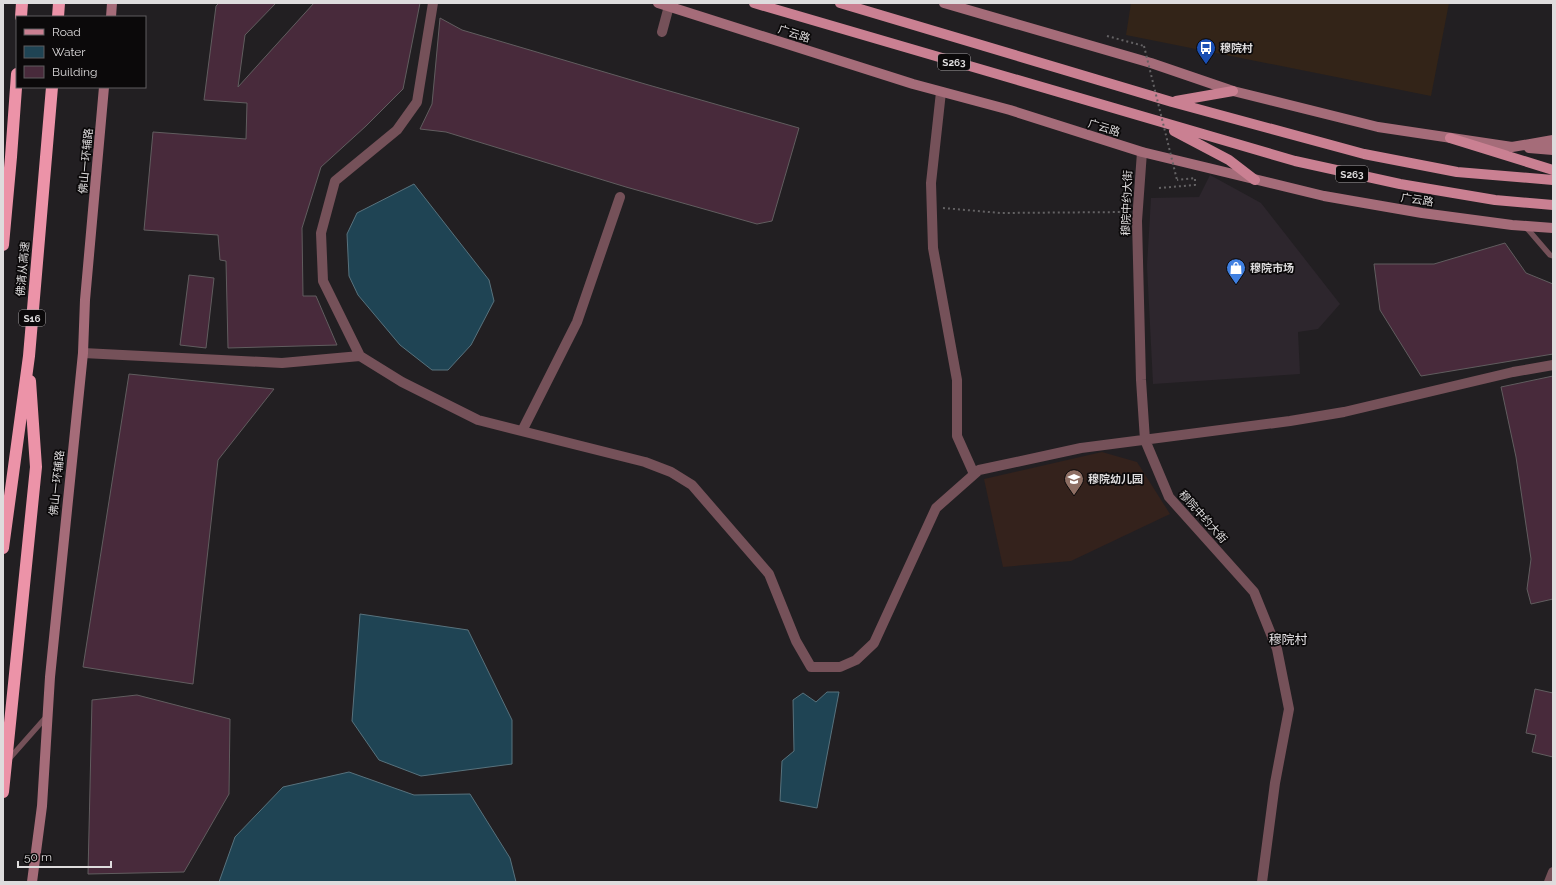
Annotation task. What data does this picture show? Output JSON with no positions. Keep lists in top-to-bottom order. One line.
{"streets":{"highway":["佛清从高速","S16"],"main road":["广云路","S263","佛山一环辅路"],"street":["穆院中约大街"]},"crossings":[["广云路","穆院中约大街"]],"districts":["穆院村"],"places":{"bus stop":["穆院村"],"shop":["穆院市场"],"school or university":["穆院幼儿园"]},"legend":["Road","Water","Building"],"scale_bar":"50 m"}
